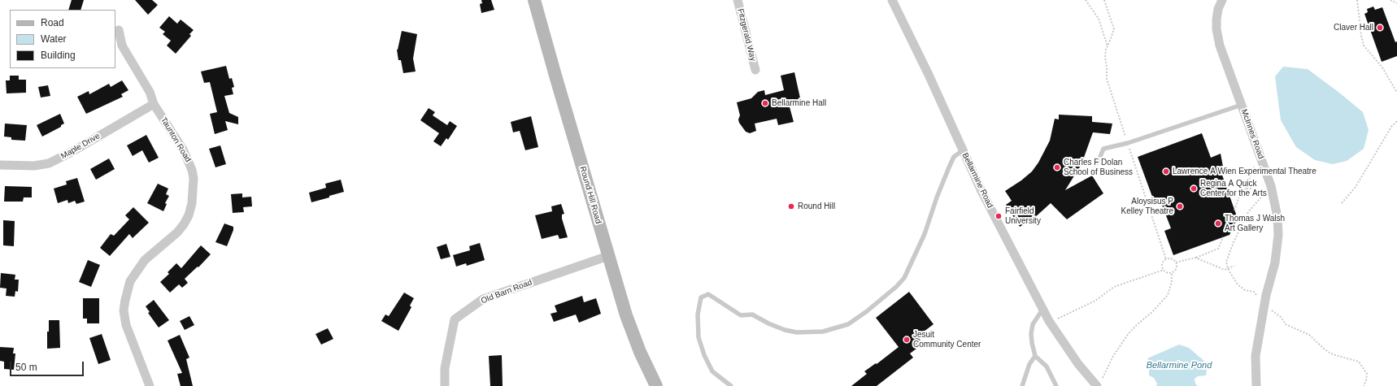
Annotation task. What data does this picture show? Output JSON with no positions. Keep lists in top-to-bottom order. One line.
{"streets":{"main road":["Round Hill Road"],"street":["Fitzgerald Way","McInnes Road","Taunton Road","Maple Drive","Bellarmine Road","Old Barn Road"]},"crossings":[["Taunton Road","Maple Drive"],["Round Hill Road","Old Barn Road"]],"water":["Bellarmine Pond"],"places":["Claver Hall","Bellarmine Hall","Charles F Dolan School of Business","Lawrence A Wien Experimental Theatre","Regina A Quick Center for the Arts","Round Hill","Aloysisus P Kelley Theatre","Fairfield University","Thomas J Walsh Art Gallery","Jesuit Community Center"],"legend":["Road","Water","Building"],"scale_bar":"50 m"}
